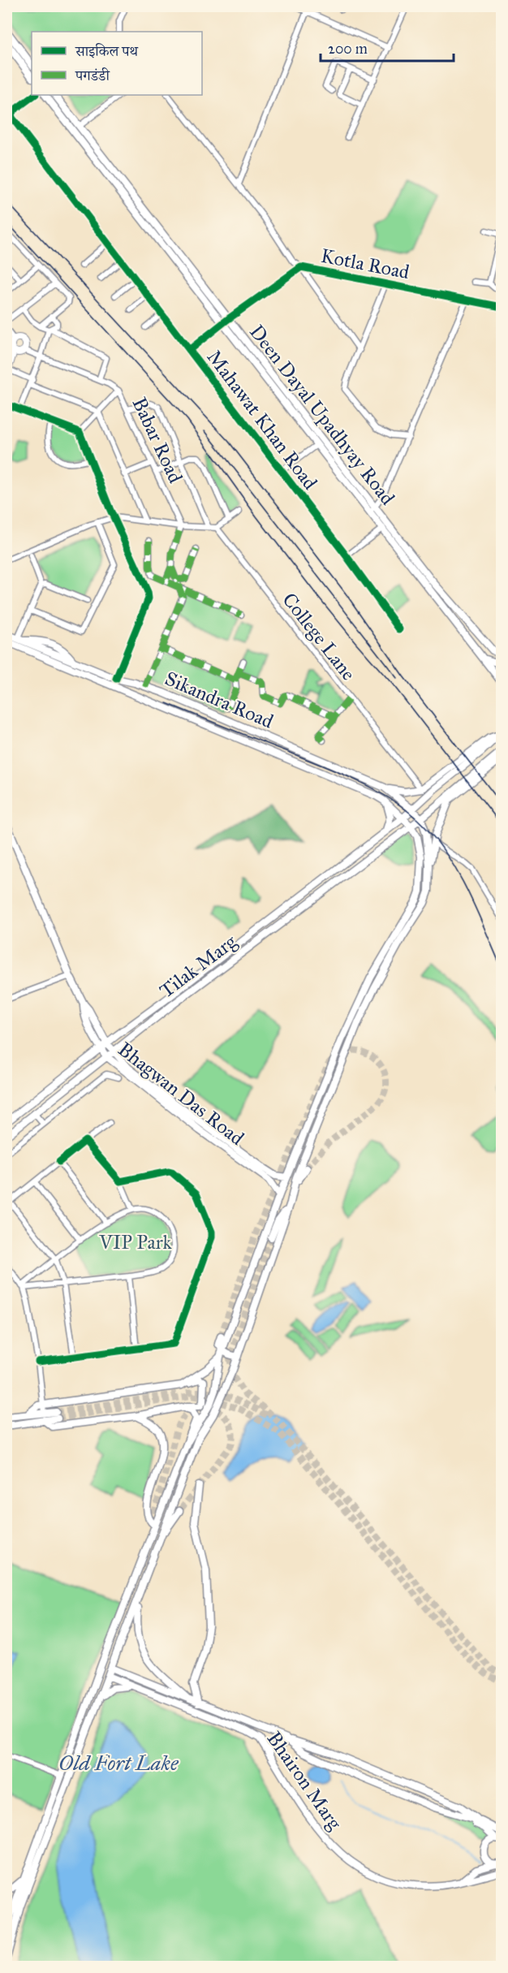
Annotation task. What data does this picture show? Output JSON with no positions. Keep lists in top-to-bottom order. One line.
{"streets":{"main road":["Deen Dayal Upadhyay Road","Sikandra Road","Tilak Marg","Bhagwan Das Road","Bhairon Marg"],"street":["Kotla Road","Mahawat Khan Road","Babar Road","College Lane"]},"crossings":[["Kotla Road","Deen Dayal Upadhyay Road"],["Kotla Road","Mahawat Khan Road"],["Sikandra Road","Tilak Marg"],["Tilak Marg","Bhagwan Das Road"]],"water":["Old Fort Lake"],"parks":["VIP Park"],"legend":["साइकिल पथ","पगडंडी"],"scale_bar":"200 m"}
